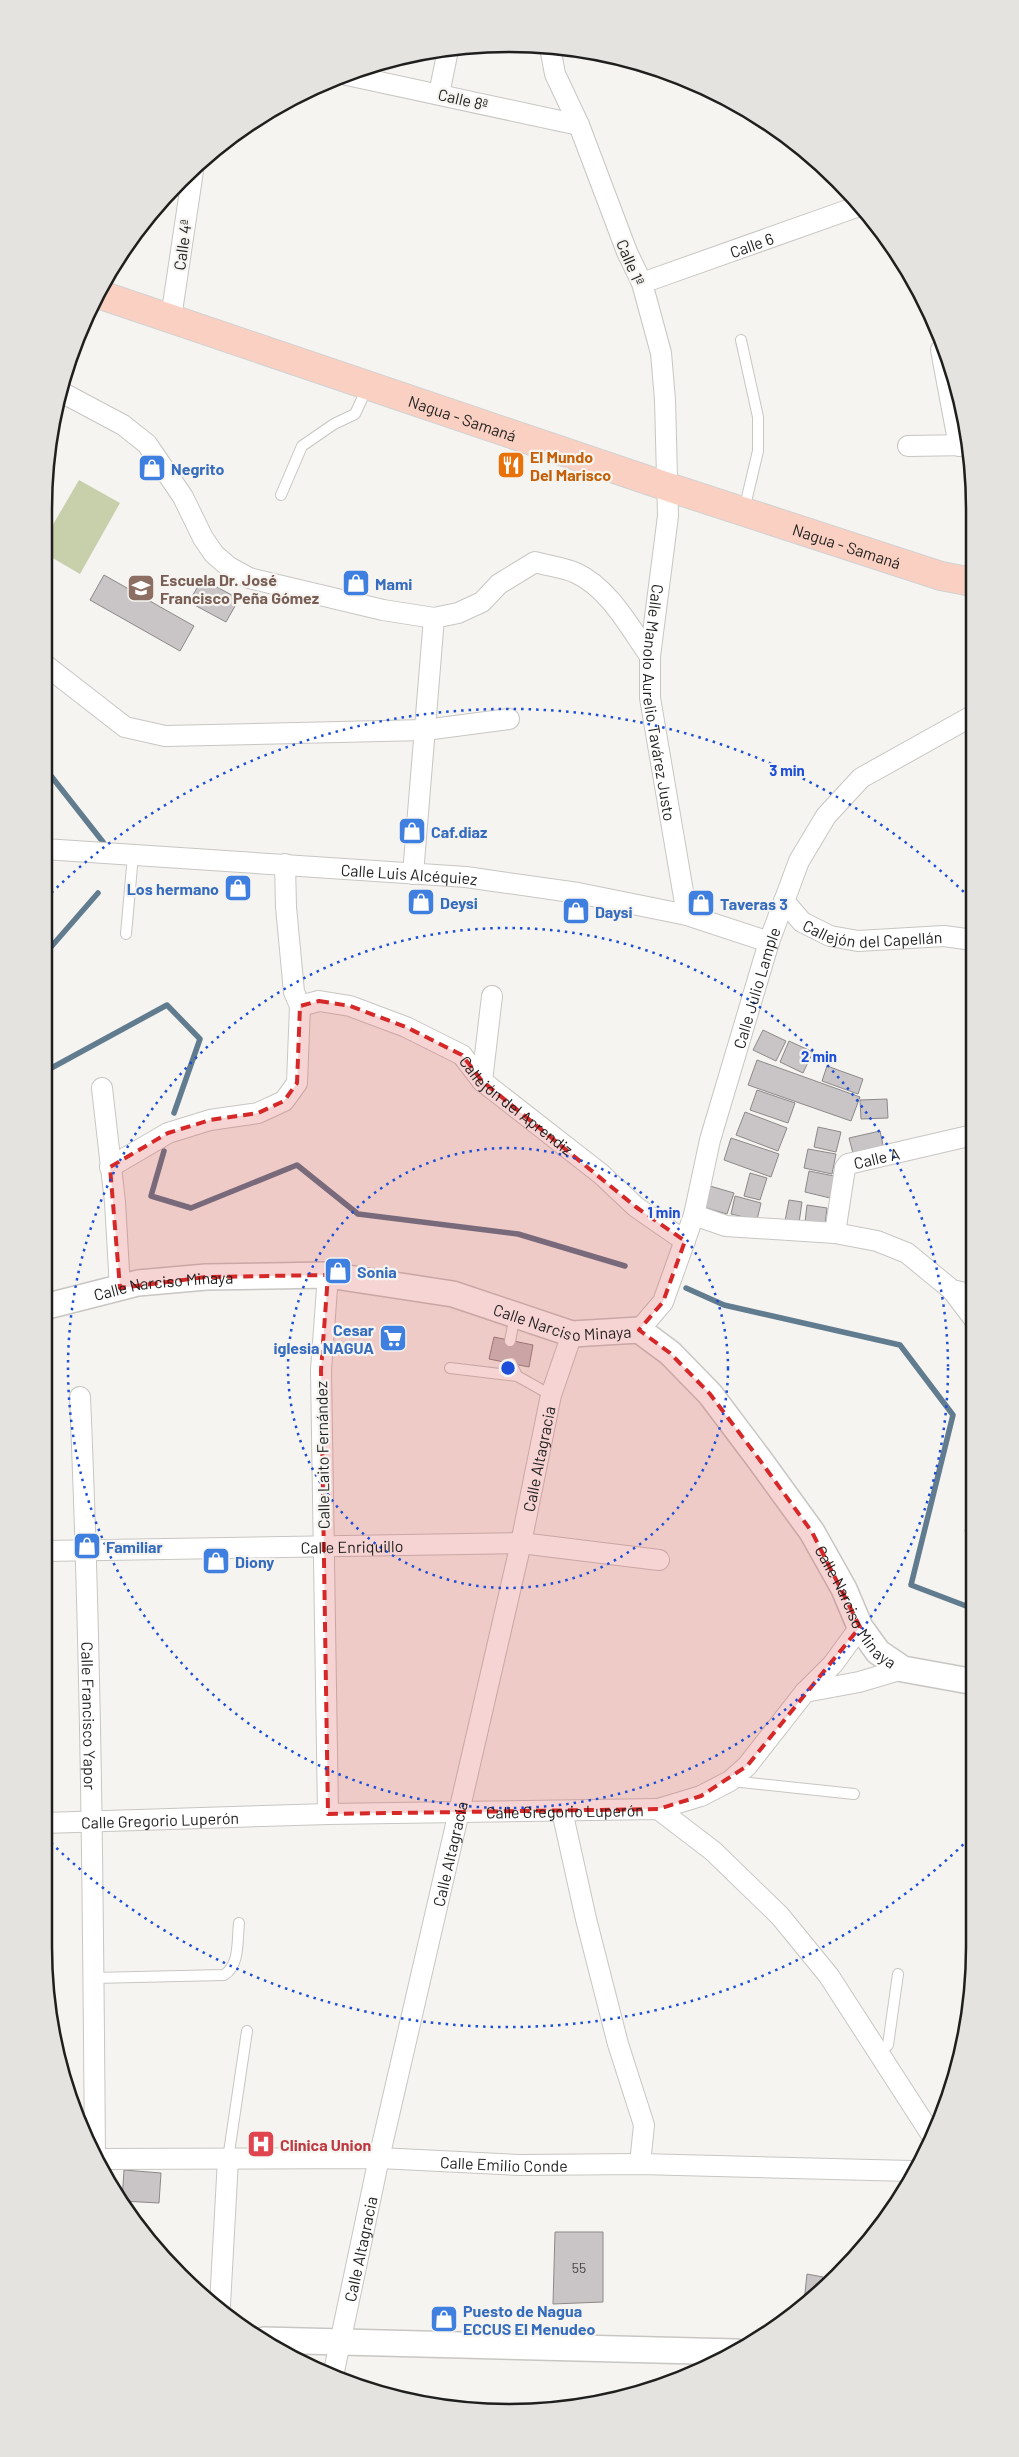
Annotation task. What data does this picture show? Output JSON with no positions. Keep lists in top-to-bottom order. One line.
{"streets":{"main road":["Nagua - Samaná"],"street":["Calle 8ª","Calle 6","Calle 4ª","Calle 1ª","Calle Manolo Aurelio Tavárez Justo","Calle Luis Alcéquiez","Callejón del Capellán","Calle Julio Lample","Callejón del Aprendiz","Calle A","Calle Narciso Minaya","Calle Laito Fernández","Calle Altagracia","Calle Enriquillo","Calle Francisco Yapor","Calle Gregorio Luperón","Calle Emilio Conde"]},"crossings":[["Calle 8ª","Calle 1ª"],["Calle 6","Calle 1ª"],["Calle 4ª","Nagua - Samaná"],["Calle 1ª","Nagua - Samaná"],["Calle 1ª","Calle Manolo Aurelio Tavárez Justo"],["Nagua - Samaná","Calle Manolo Aurelio Tavárez Justo"],["Calle Manolo Aurelio Tavárez Justo","Calle Luis Alcéquiez"],["Calle Luis Alcéquiez","Calle Julio Lample"],["Callejón del Capellán","Calle Julio Lample"],["Calle Julio Lample","Callejón del Aprendiz"],["Calle Julio Lample","Calle Narciso Minaya"],["Calle Narciso Minaya","Calle Laito Fernández"],["Calle Narciso Minaya","Calle Altagracia"],["Calle Laito Fernández","Calle Enriquillo"],["Calle Laito Fernández","Calle Gregorio Luperón"],["Calle Altagracia","Calle Enriquillo"],["Calle Altagracia","Calle Gregorio Luperón"],["Calle Altagracia","Calle Emilio Conde"],["Calle Enriquillo","Calle Francisco Yapor"],["Calle Francisco Yapor","Calle Gregorio Luperón"]],"places":{"restaurant":["El Mundo Del Marisco"],"shop":["Negrito","Mami","Caf.diaz","Los hermano","Deysi","Taveras 3","Daysi","Sonia","Familiar","Diony","Puesto de Nagua ECCUS El Menudeo"],"school or university":["Escuela Dr. José Francisco Peña Gómez"],"supermarket":["Cesar iglesia NAGUA"],"hospital":["Clinica Union"]},"house_numbers":["55"],"rings":["3 min","2 min","1 min"]}
